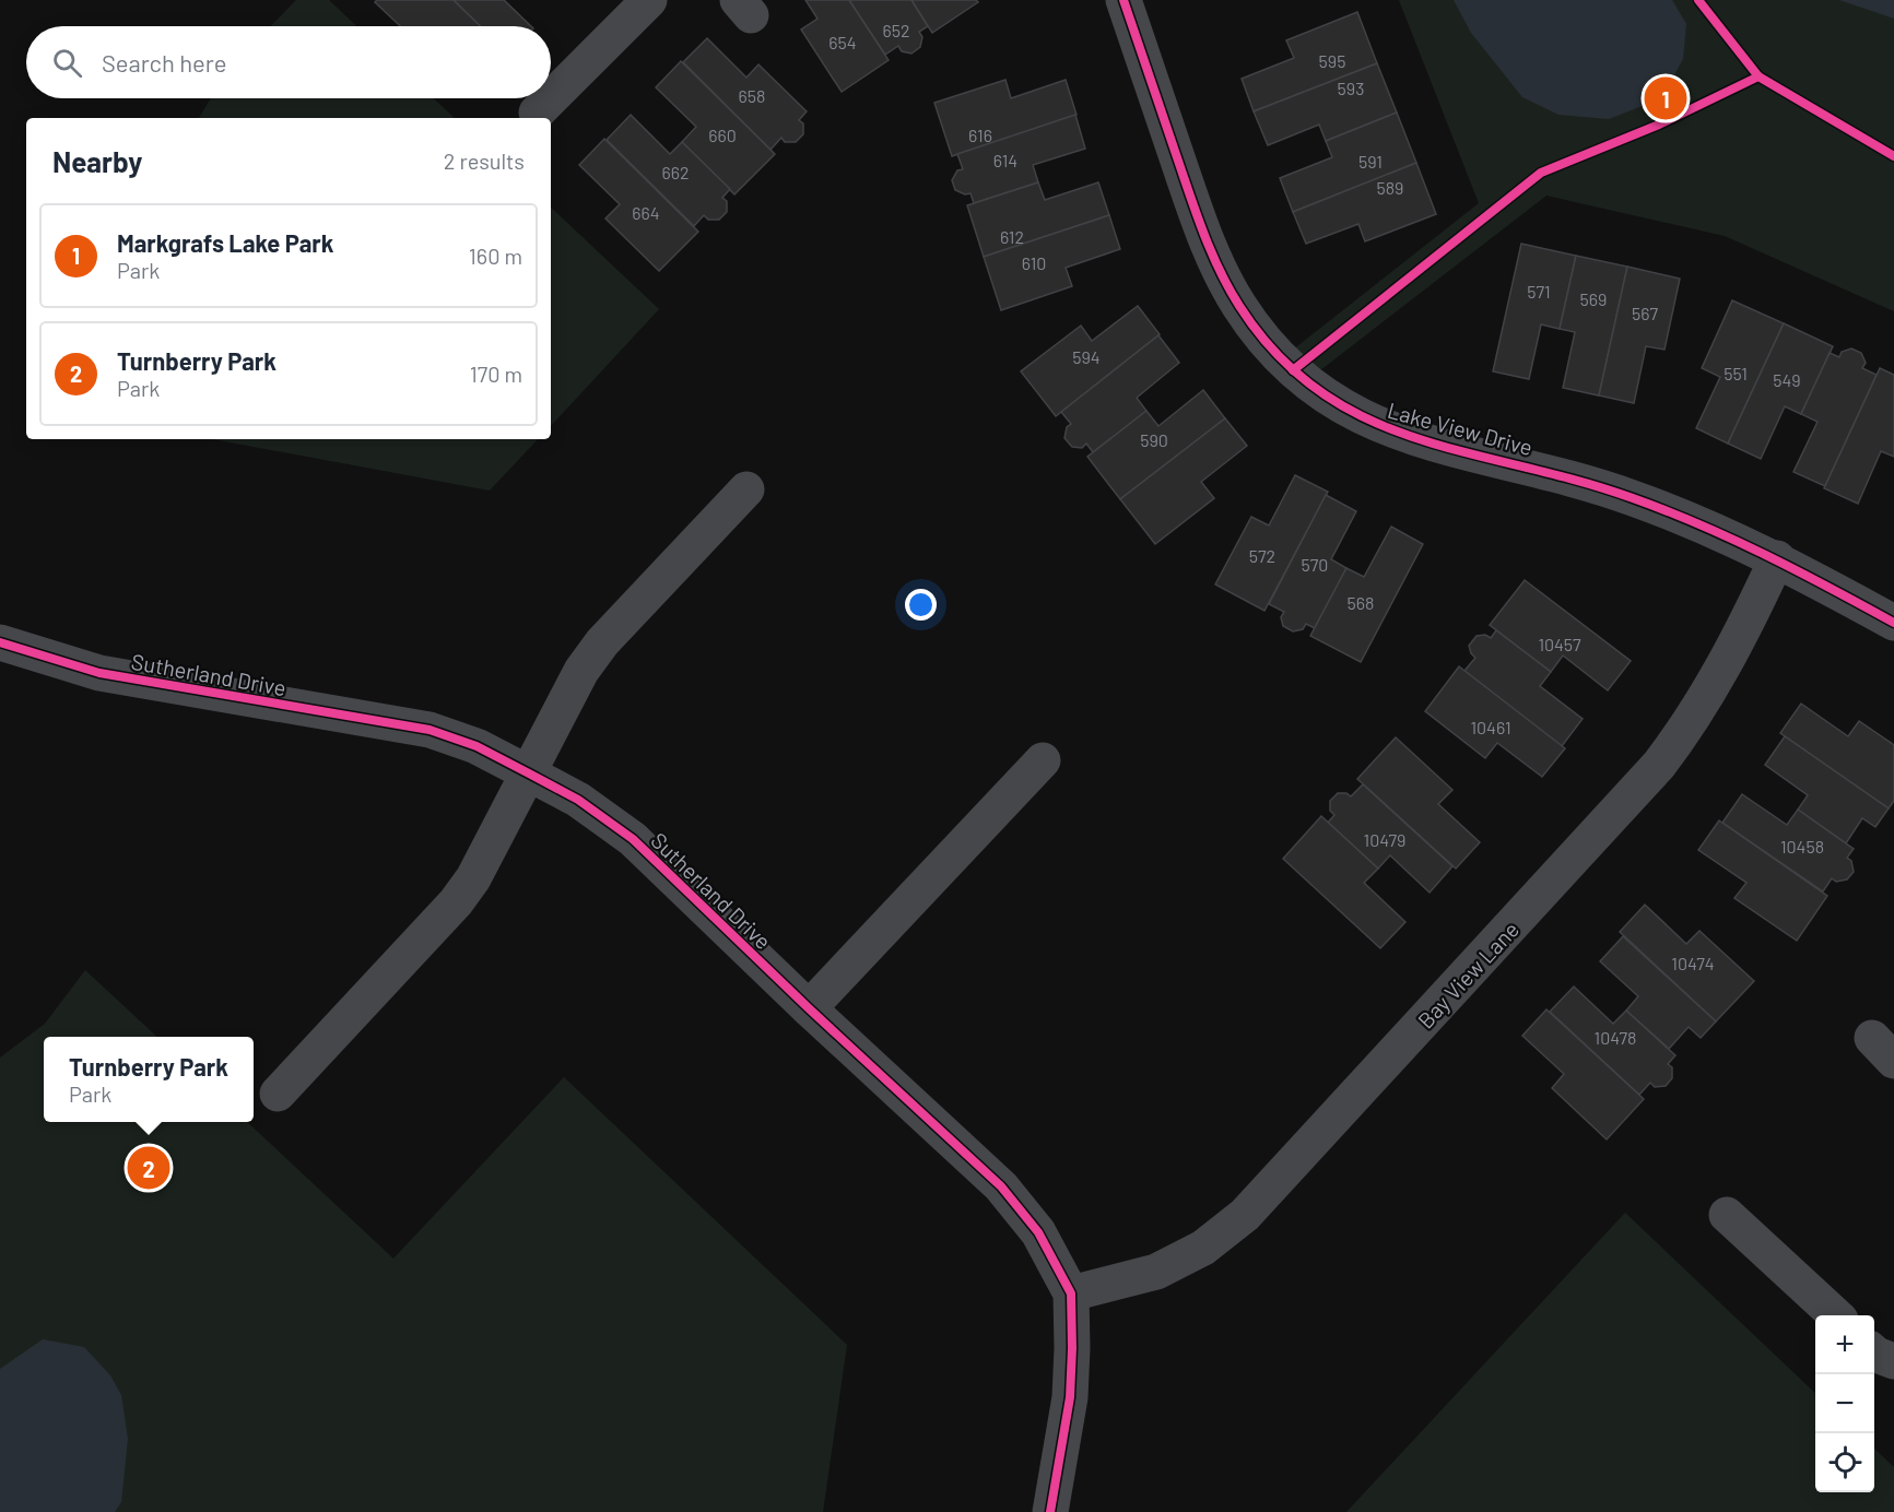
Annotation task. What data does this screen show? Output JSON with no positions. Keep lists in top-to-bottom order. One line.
{"streets":{"street":["Lake View Drive","Sutherland Drive","Bay View Lane"]},"crossings":[["Lake View Drive","Bay View Lane"],["Sutherland Drive","Bay View Lane"]],"house_numbers":["652","654","595","593","658","660","616","614","591","662","589","664","612","610","571","569","567","594","551","549","590","572","570","568","10457","10461","10479","10458","10474","10478"],"page":{"search":"Search here","pins":["1","2"],"heading":["Nearby","2 results"],"list":[{"mark":"1","name":"Markgrafs Lake Park","note":"Park","value":"160 m"},{"mark":"2","name":"Turnberry Park","note":"Park","value":"170 m"}],"popup":["Turnberry Park","Park"],"map_buttons":["+","−"]}}
